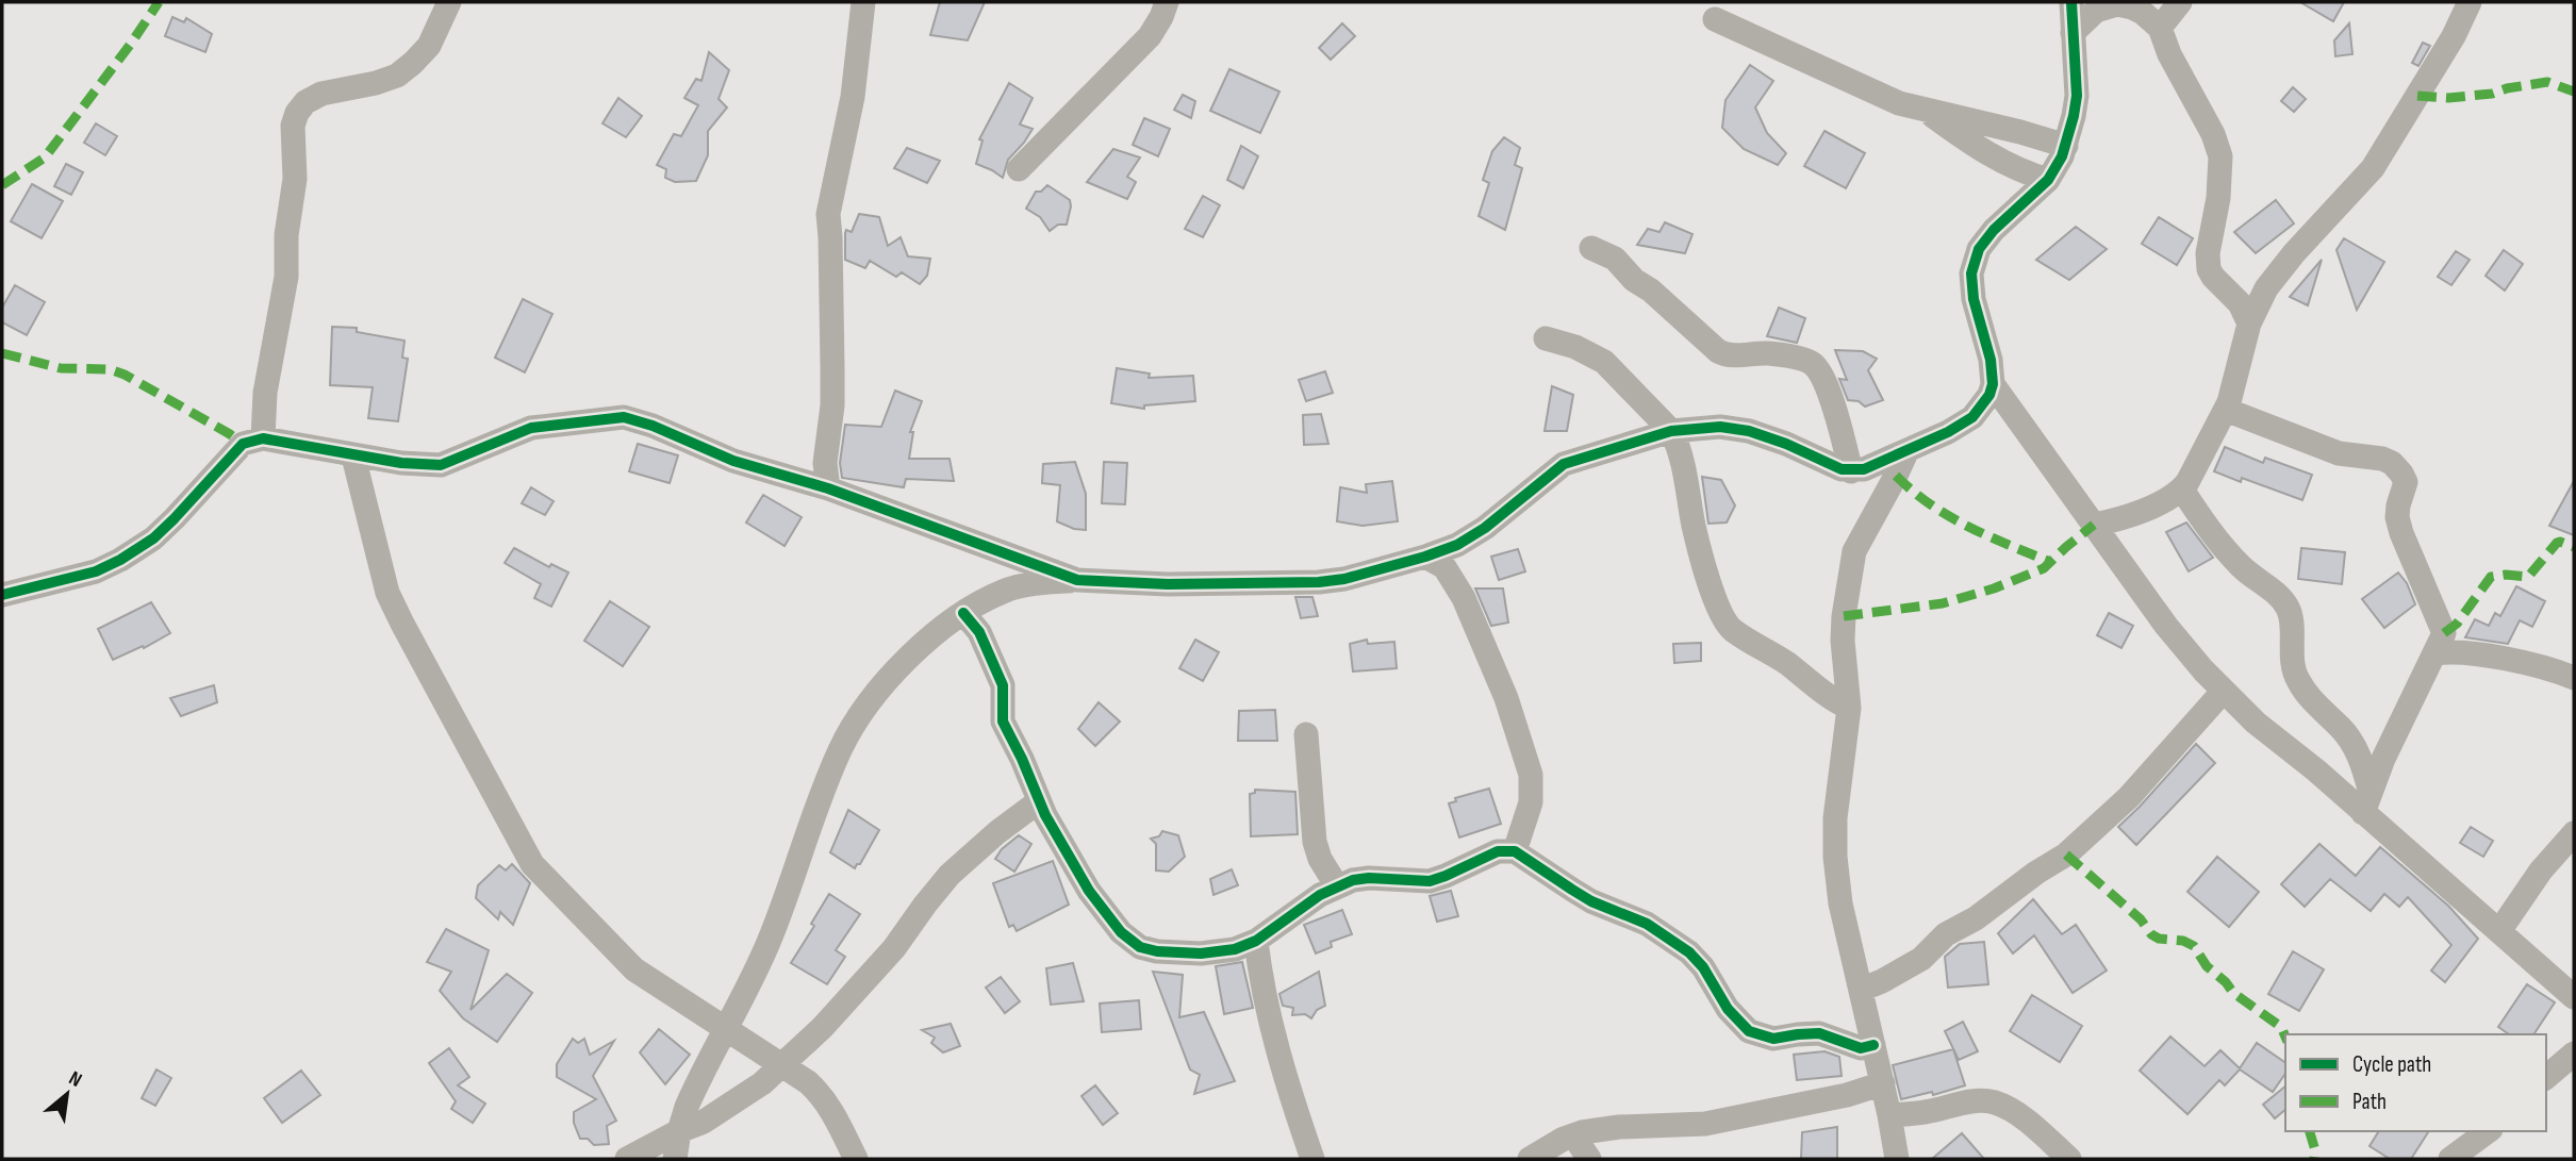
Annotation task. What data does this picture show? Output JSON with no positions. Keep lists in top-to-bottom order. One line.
{"legend":["Cycle path","Path"],"north":"top right"}
